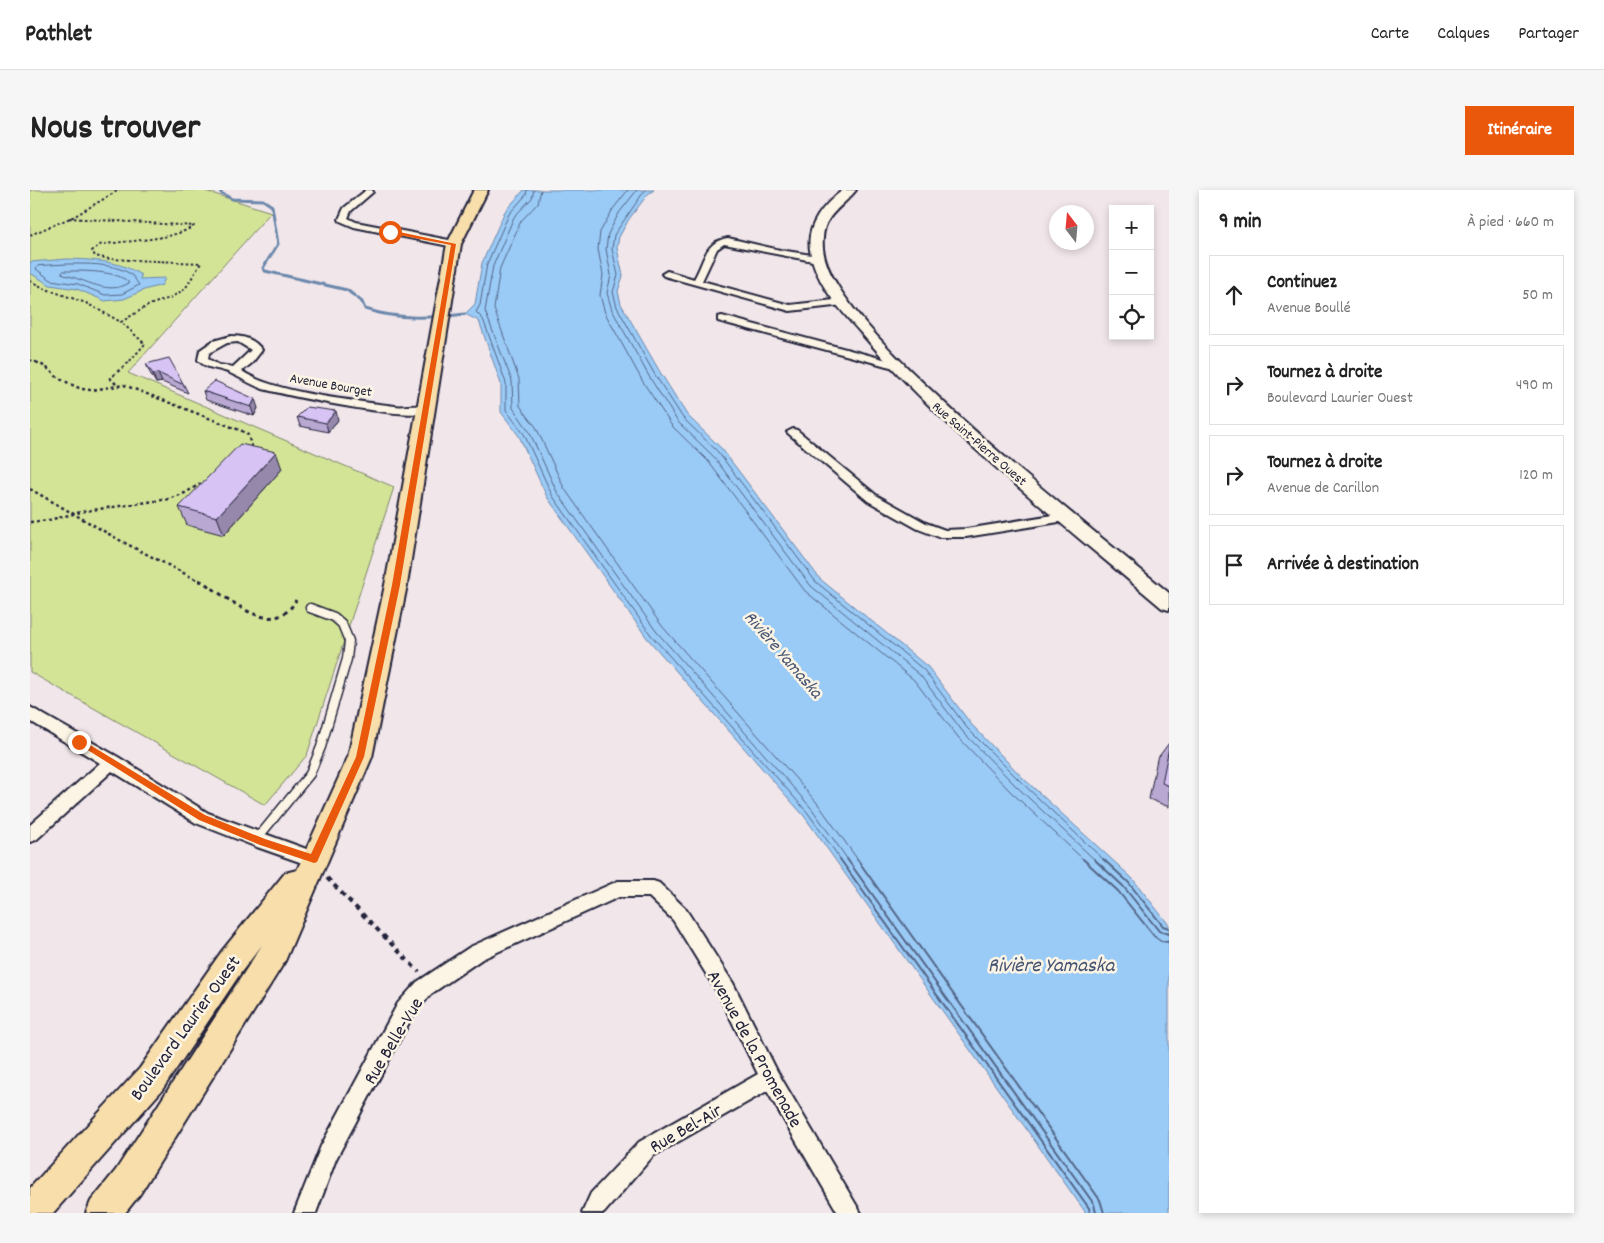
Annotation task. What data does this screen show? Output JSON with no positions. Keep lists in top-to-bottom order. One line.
{"streets":{"main road":["Boulevard Laurier Ouest"],"street":["Avenue Bourget","Rue Saint-Pierre Ouest","Rue Belle-Vue","Avenue de la Promenade","Rue Bel-Air"]},"crossings":[["Avenue Bourget","Boulevard Laurier Ouest"],["Rue Belle-Vue","Avenue de la Promenade"],["Avenue de la Promenade","Rue Bel-Air"]],"water":["Rivière Yamaska"],"north":"top","page":{"header":"Pathlet","nav":["Carte","Calques","Partager"],"title":"Nous trouver","buttons":"Itinéraire","heading":["9 min","À pied · 660 m"],"map_buttons":["+","−"],"list":[["Continuez","Avenue Boullé","50 m"],["Tournez à droite","Boulevard Laurier Ouest","490 m"],["Tournez à droite","Avenue de Carillon","120 m"],"Arrivée à destination"]}}
